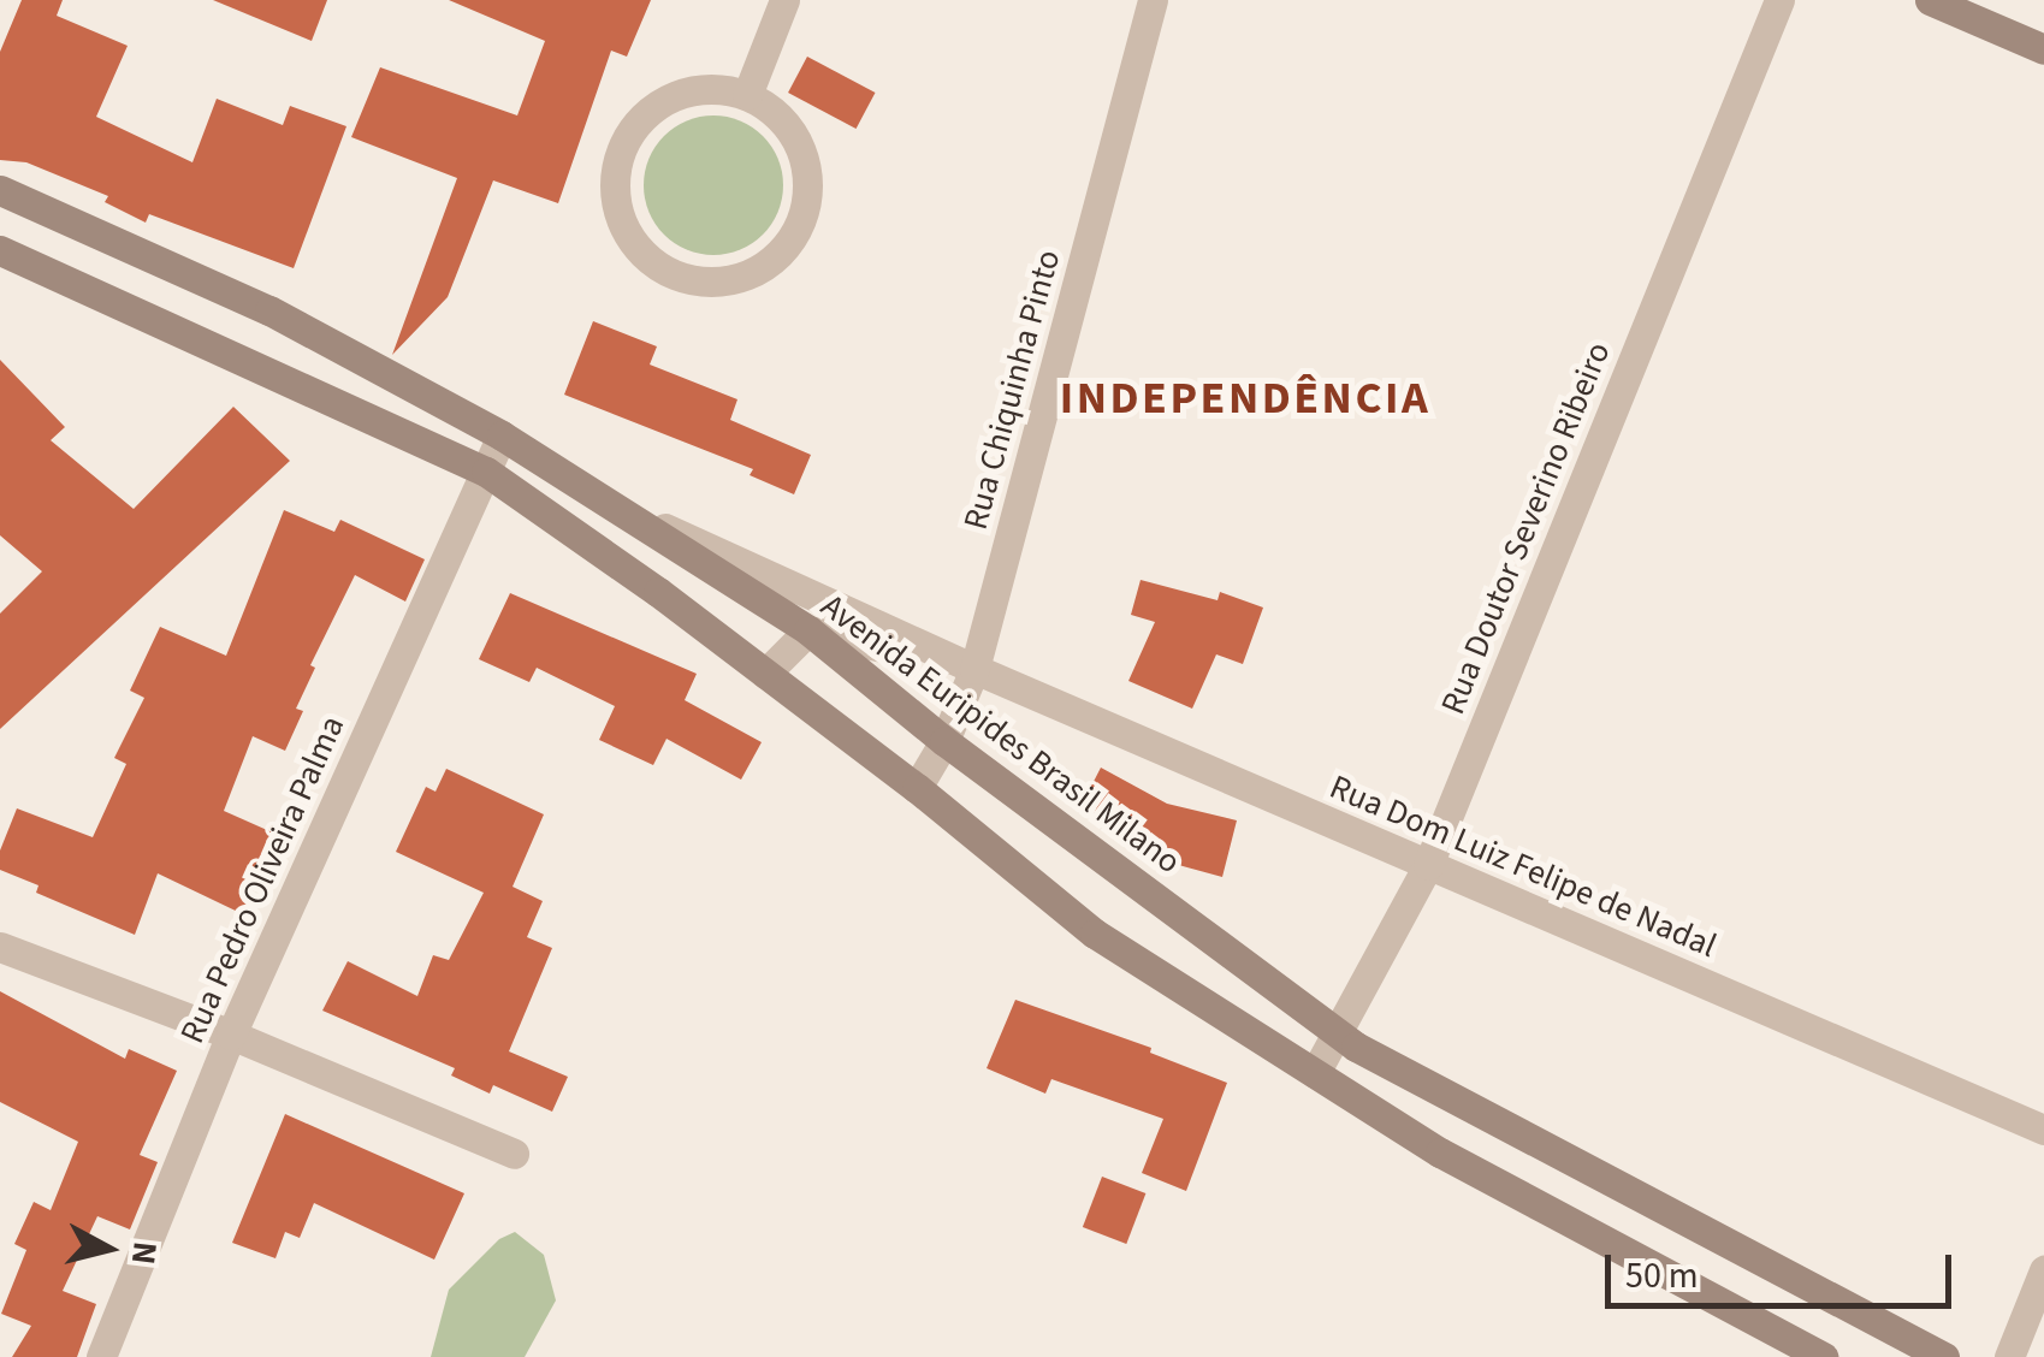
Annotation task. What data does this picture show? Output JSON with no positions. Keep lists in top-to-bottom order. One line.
{"streets":{"main road":["Avenida Euripides Brasil Milano"],"street":["Rua Chiquinha Pinto","Rua Doutor Severino Ribeiro","Rua Dom Luiz Felipe de Nadal","Rua Pedro Oliveira Palma"]},"crossings":[["Rua Chiquinha Pinto","Avenida Euripides Brasil Milano"],["Rua Chiquinha Pinto","Rua Dom Luiz Felipe de Nadal"],["Rua Doutor Severino Ribeiro","Avenida Euripides Brasil Milano"],["Rua Doutor Severino Ribeiro","Rua Dom Luiz Felipe de Nadal"],["Avenida Euripides Brasil Milano","Rua Dom Luiz Felipe de Nadal"],["Avenida Euripides Brasil Milano","Rua Pedro Oliveira Palma"]],"districts":["INDEPENDÊNCIA"],"scale_bar":"50 m","north":"right"}
